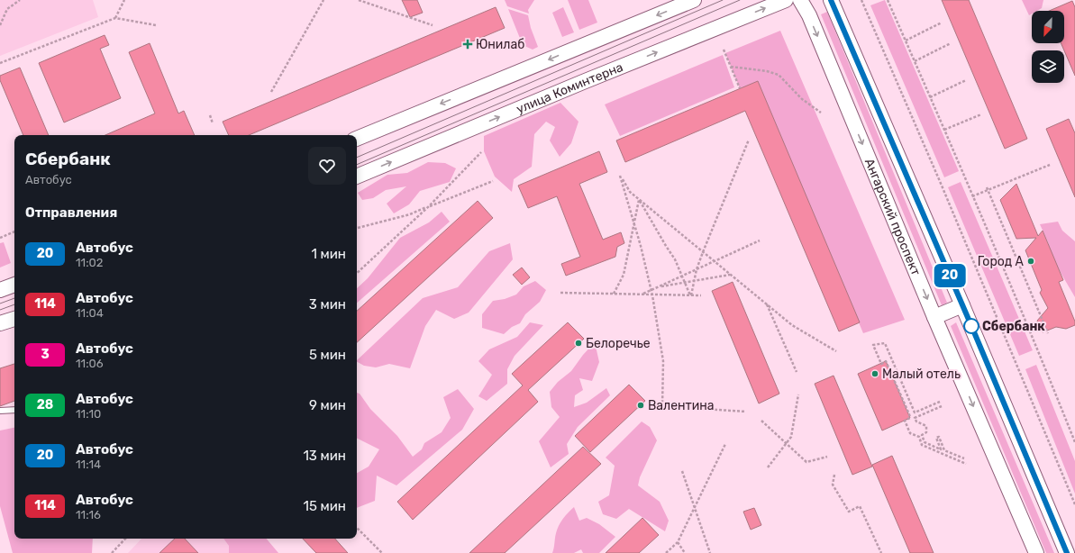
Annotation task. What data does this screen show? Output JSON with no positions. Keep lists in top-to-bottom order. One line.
{"streets":{"street":["улица Коминтерна","Ангарский проспект"]},"places":{"health":["Юнилаб"],"other":["Город А","Сбербанк","Белоречье","Малый отель","Валентина"]},"lines":["bus line 20"],"north":"bottom left","page":{"on_map":"20","heading":[["Сбербанк","Автобус"],"Отправления"],"list":[{"mark":"20","name":"Автобус","note":"11:02","value":"1 мин"},{"mark":"114","name":"Автобус","note":"11:04","value":"3 мин"},{"mark":"3","name":"Автобус","note":"11:06","value":"5 мин"},{"mark":"28","name":"Автобус","note":"11:10","value":"9 мин"},{"mark":"20","name":"Автобус","note":"11:14","value":"13 мин"},{"mark":"114","name":"Автобус","note":"11:16","value":"15 мин"}]}}
